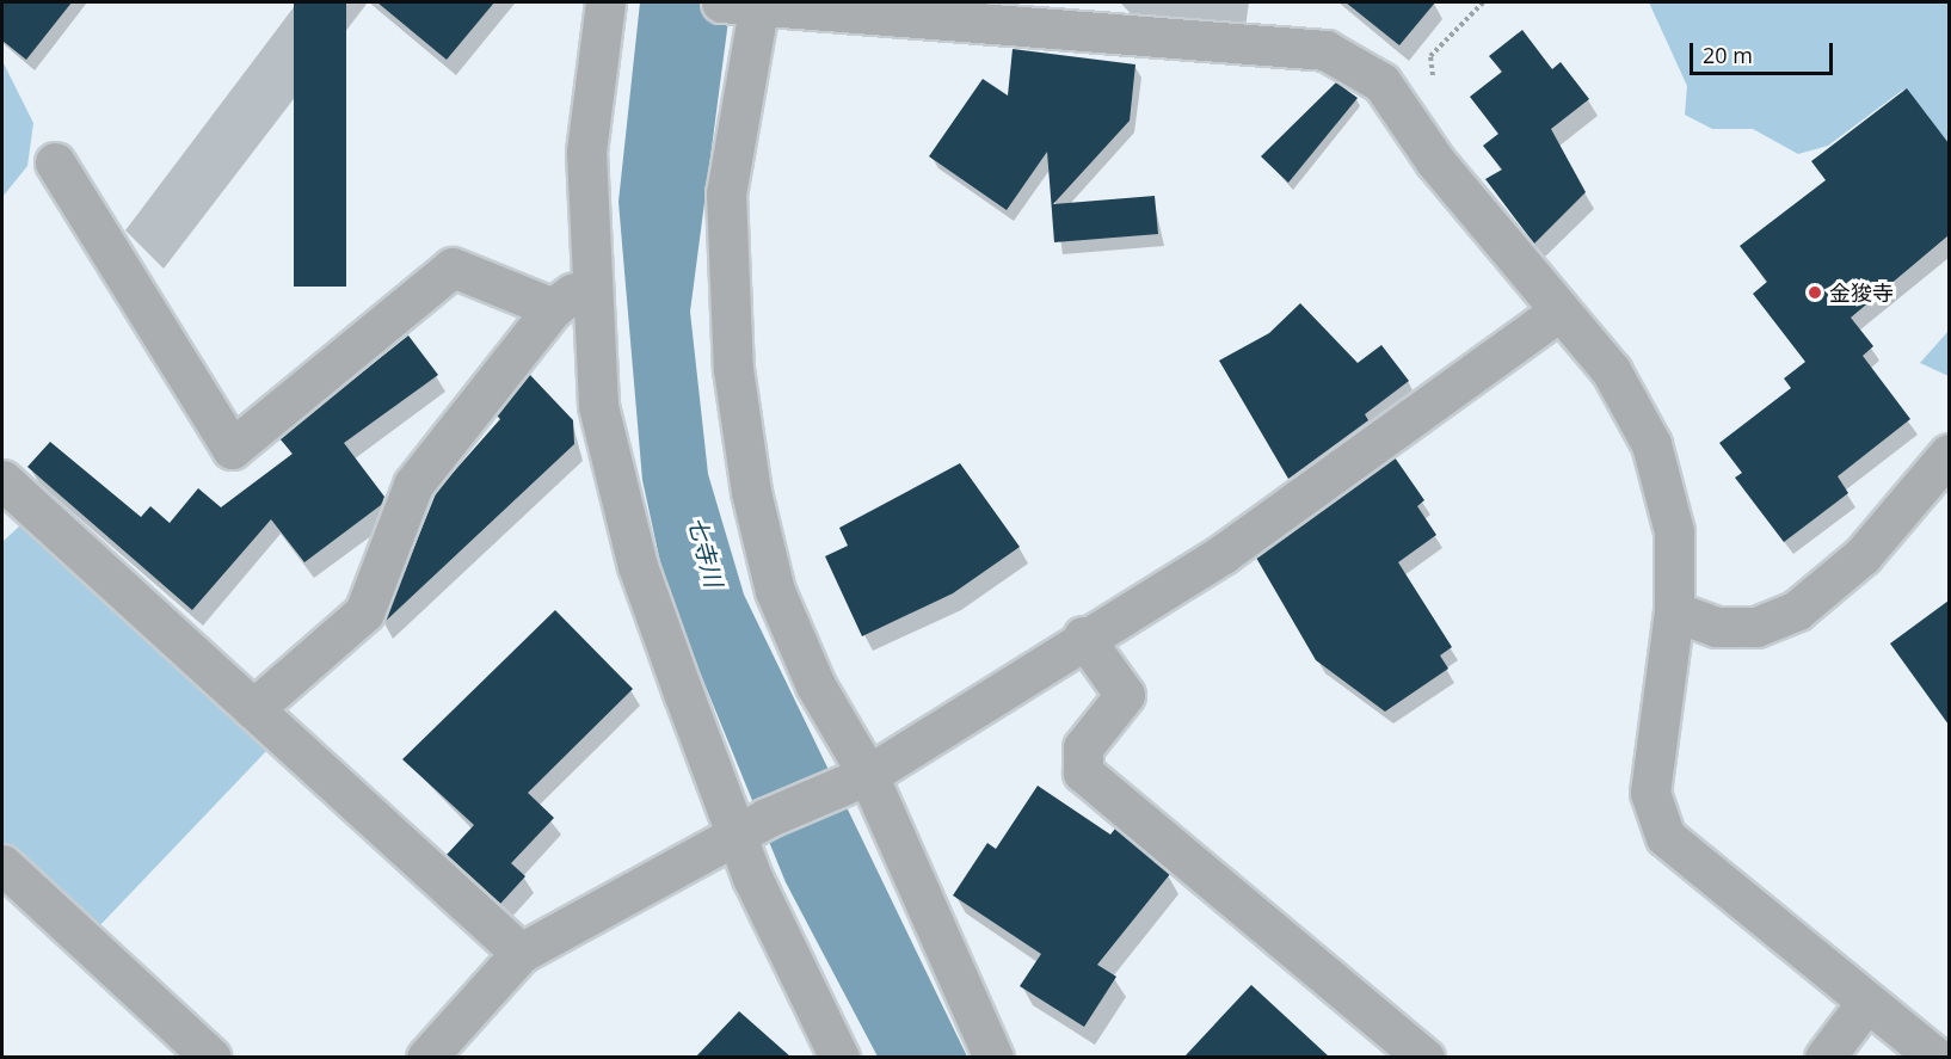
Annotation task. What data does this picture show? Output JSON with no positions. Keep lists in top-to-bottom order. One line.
{"water":["七寺川"],"places":["金狻寺"],"scale_bar":"20 m"}
